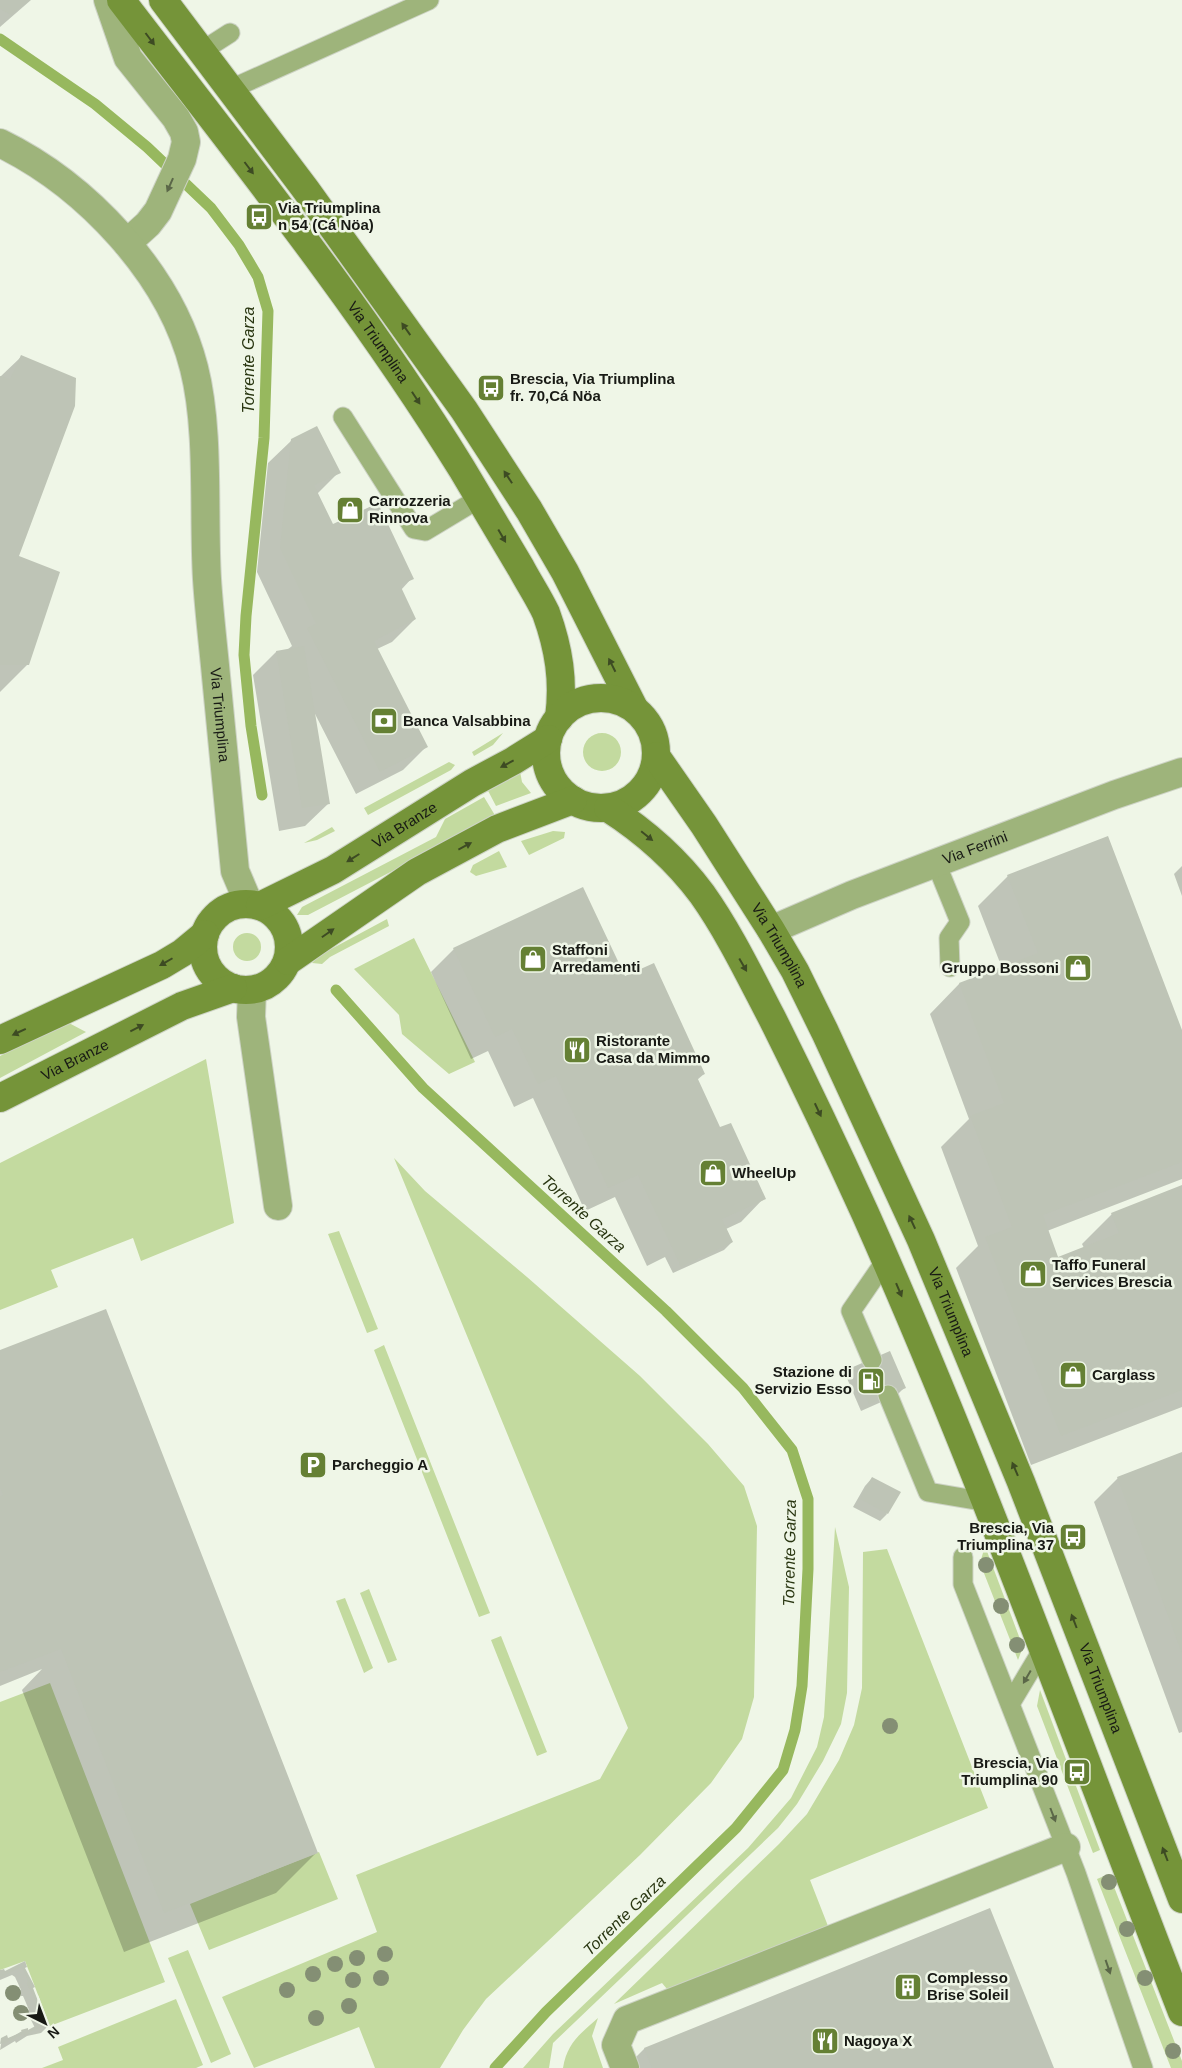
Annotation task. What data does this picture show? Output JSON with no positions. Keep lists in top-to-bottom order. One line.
{"streets":{"main road":["Via Triumplina","Via Branze"],"street":["Via Ferrini"]},"crossings":[["Via Triumplina","Via Branze"],["Via Triumplina","Via Ferrini"]],"water":["Torrente Garza"],"places":{"bus stop":["Via Triumplina n 54 (Cá Nöa)","Brescia, Via Triumplina fr. 70,Cá Nöa","Brescia, Via Triumplina 37","Brescia, Via Triumplina 90"],"shop":["Carrozzeria Rinnova","Staffoni Arredamenti","Gruppo Bossoni","WheelUp","Taffo Funeral Services Brescia","Carglass"],"bank":["Banca Valsabbina"],"restaurant":["Ristorante Casa da Mimmo","Nagoya X"],"fuel station":["Stazione di Servizio Esso"],"parking":["Parcheggio A"],"building":["Complesso Brise Soleil"]},"north":"bottom right"}
